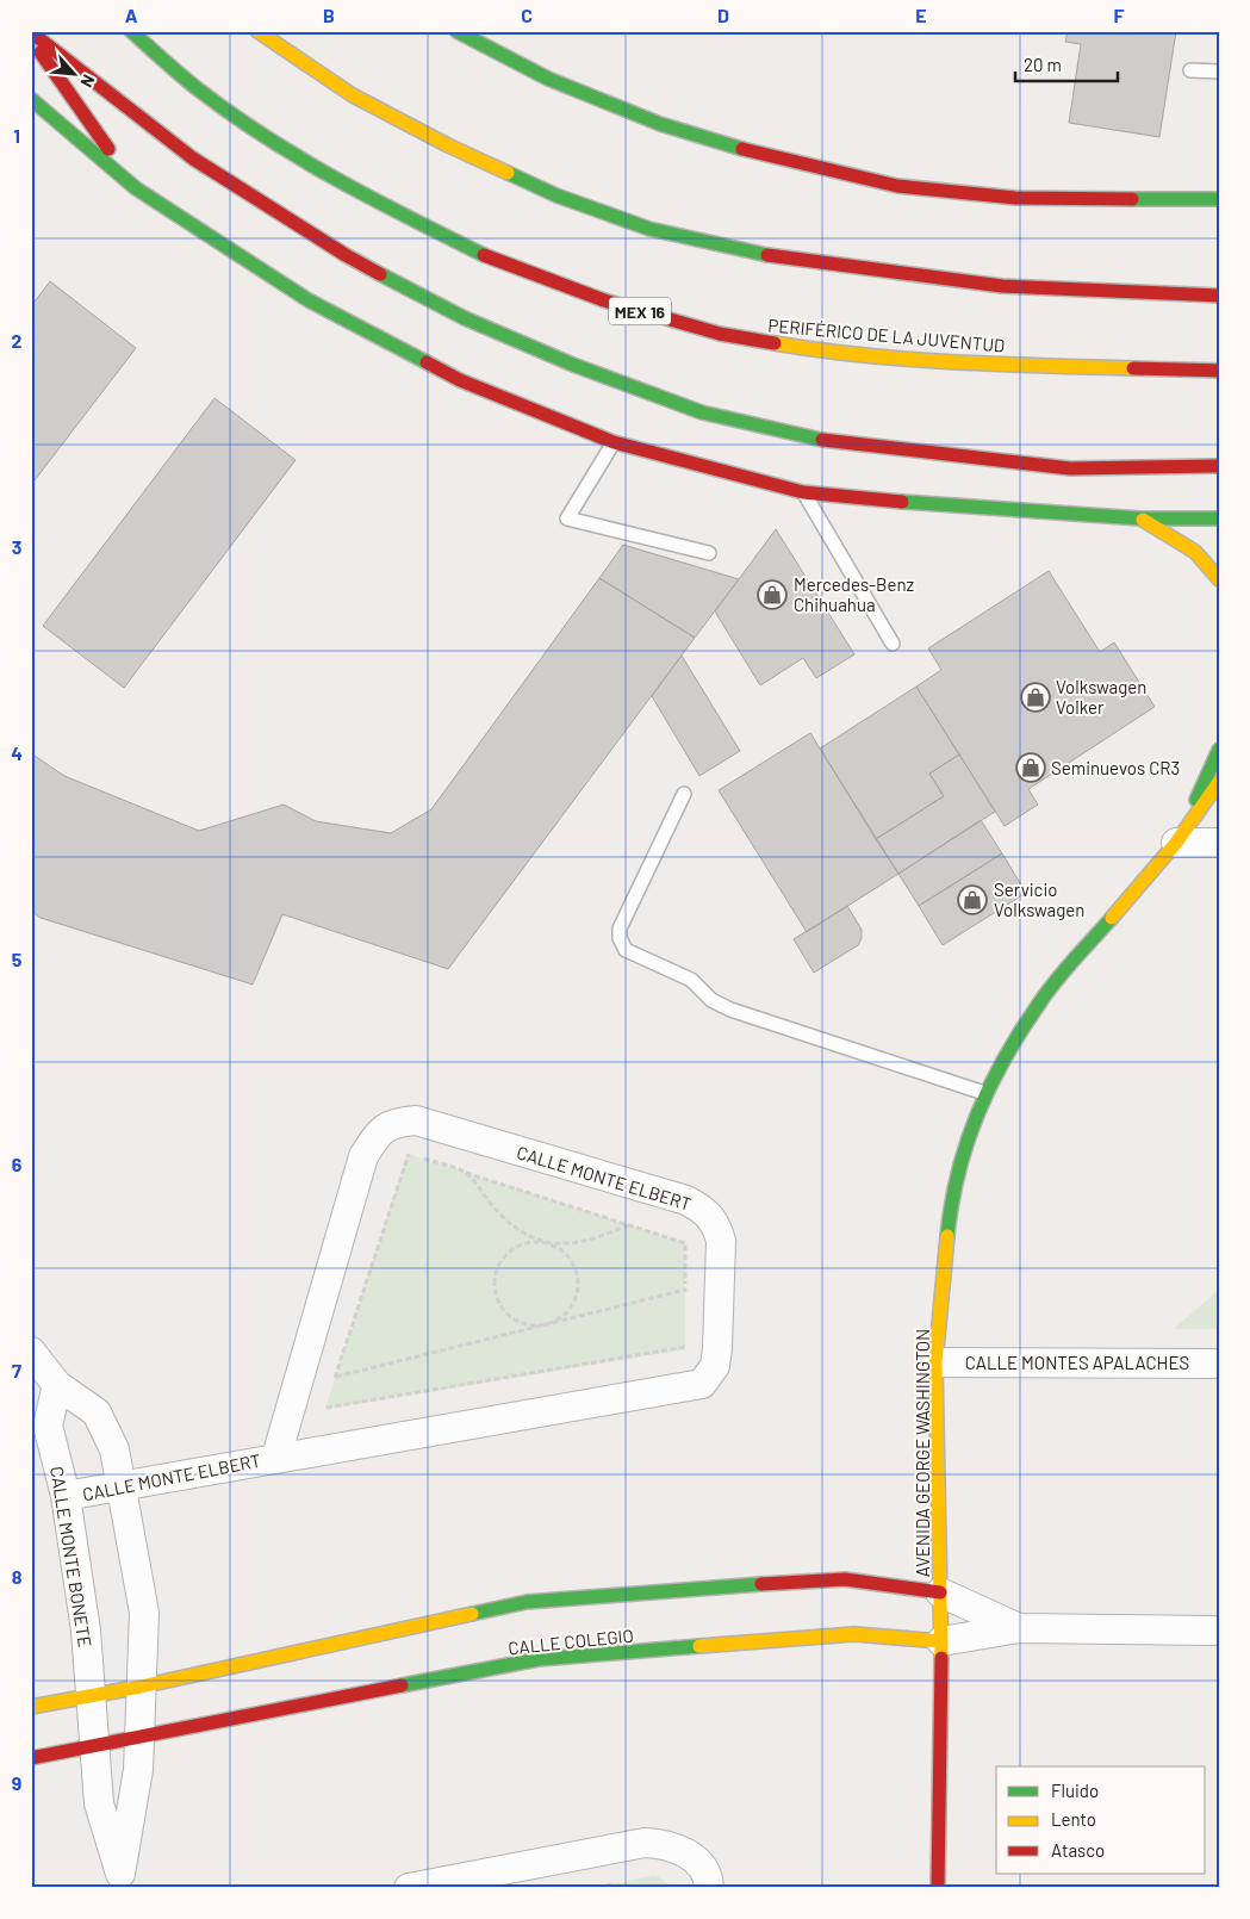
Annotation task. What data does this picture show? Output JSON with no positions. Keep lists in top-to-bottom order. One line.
{"streets":{"main road":["MEX 16","PERIFÉRICO DE LA JUVENTUD","AVENIDA GEORGE WASHINGTON","CALLE COLEGIO"],"street":["CALLE MONTE ELBERT","CALLE MONTES APALACHES","CALLE MONTE BONETE"]},"crossings":[["CALLE MONTE ELBERT","CALLE MONTE BONETE"],["CALLE MONTES APALACHES","AVENIDA GEORGE WASHINGTON"],["AVENIDA GEORGE WASHINGTON","CALLE COLEGIO"],["CALLE MONTE BONETE","CALLE COLEGIO"]],"places":{"shop":["Mercedes-Benz Chihuahua","Volkswagen Volker","Seminuevos CR3","Servicio Volkswagen"]},"legend":["Fluido","Lento","Atasco"],"scale_bar":"20 m","north":"bottom right","grid":{"columns":["A","B","C","D","E","F"],"rows":["1","2","3","4","5","6","7","8","9"]}}
